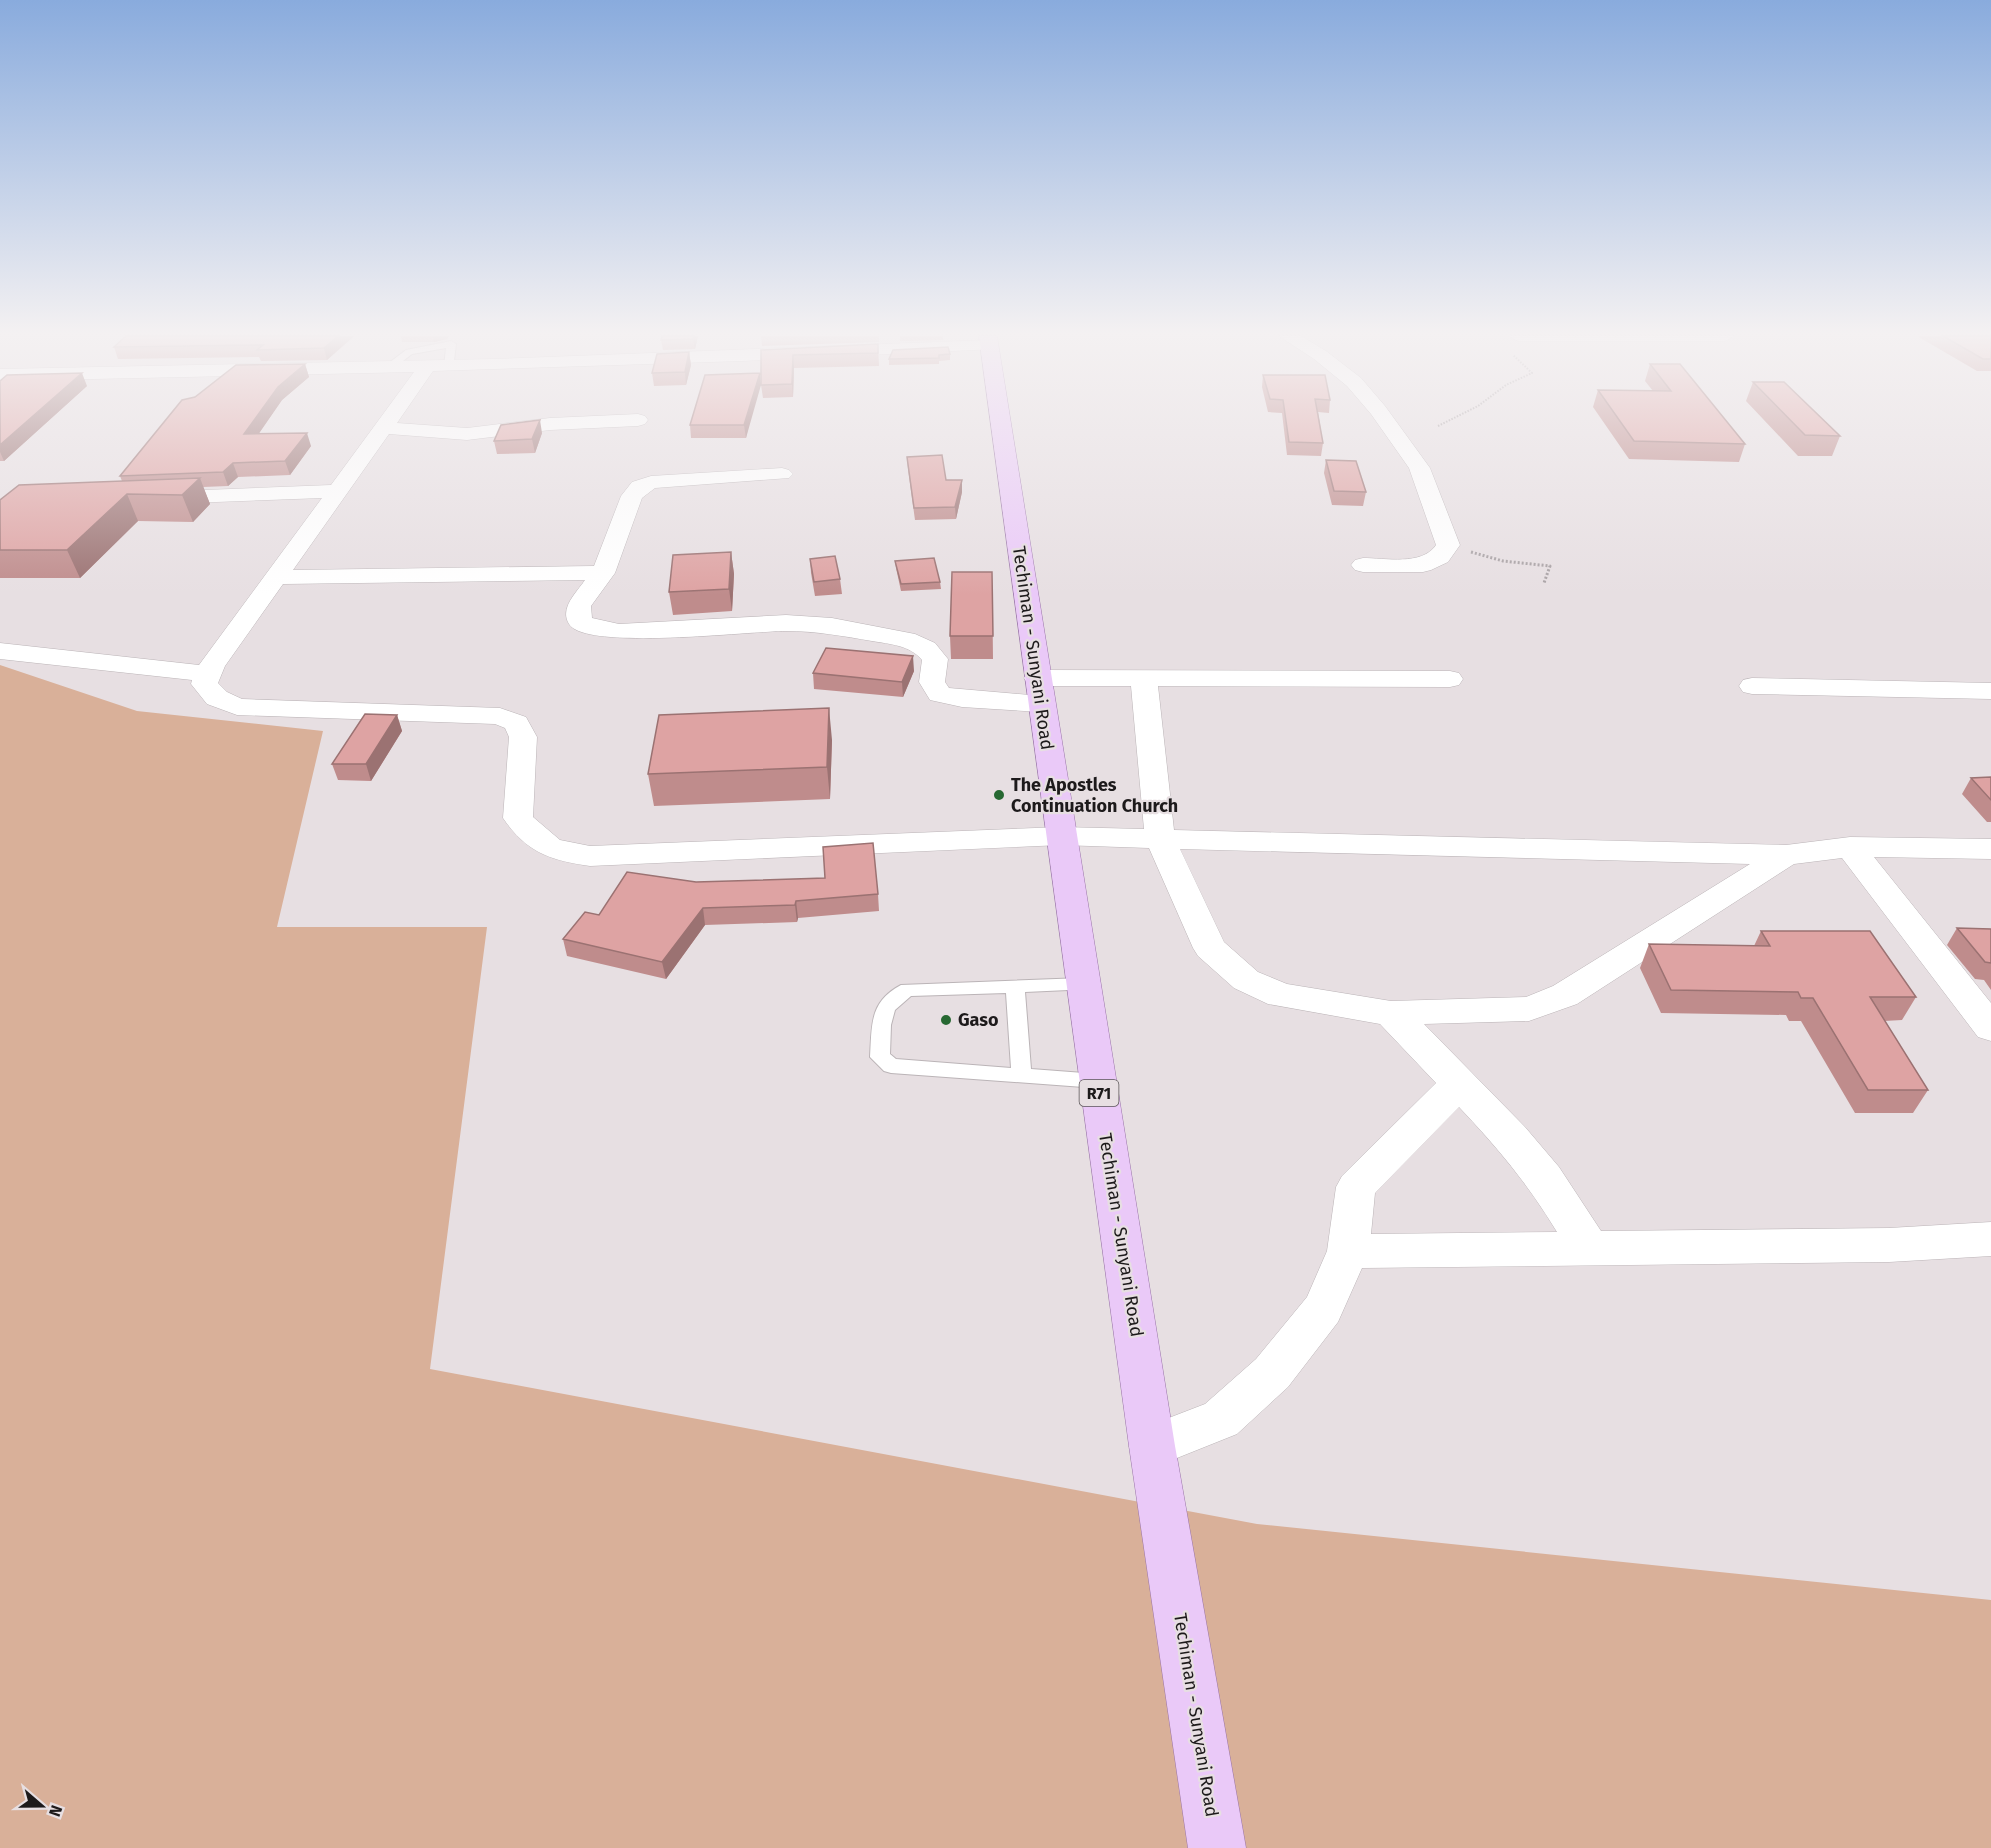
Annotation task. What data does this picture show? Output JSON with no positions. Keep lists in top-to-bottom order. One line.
{"streets":{"main road":["Techiman - Sunyani Road","R71"]},"places":["The Apostles Continuation Church","Gaso"],"north":"right"}
